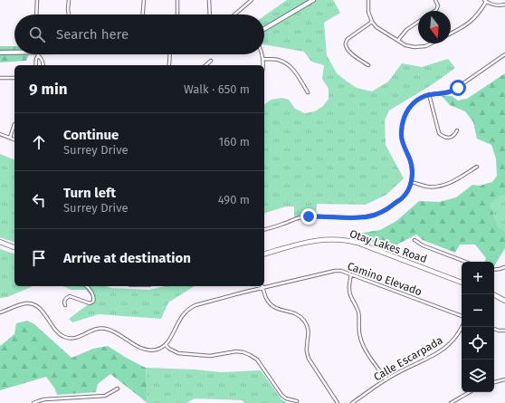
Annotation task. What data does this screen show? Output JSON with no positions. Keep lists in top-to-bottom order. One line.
{"streets":{"main road":["Otay Lakes Road"],"street":["Camino Elevado","Calle Escarpada"]},"north":"bottom","page":{"search":"Search here","heading":["9 min","Walk · 650 m"],"list":[["Continue","Surrey Drive","160 m"],["Turn left","Surrey Drive","490 m"],"Arrive at destination"],"map_buttons":["+","−"]}}
